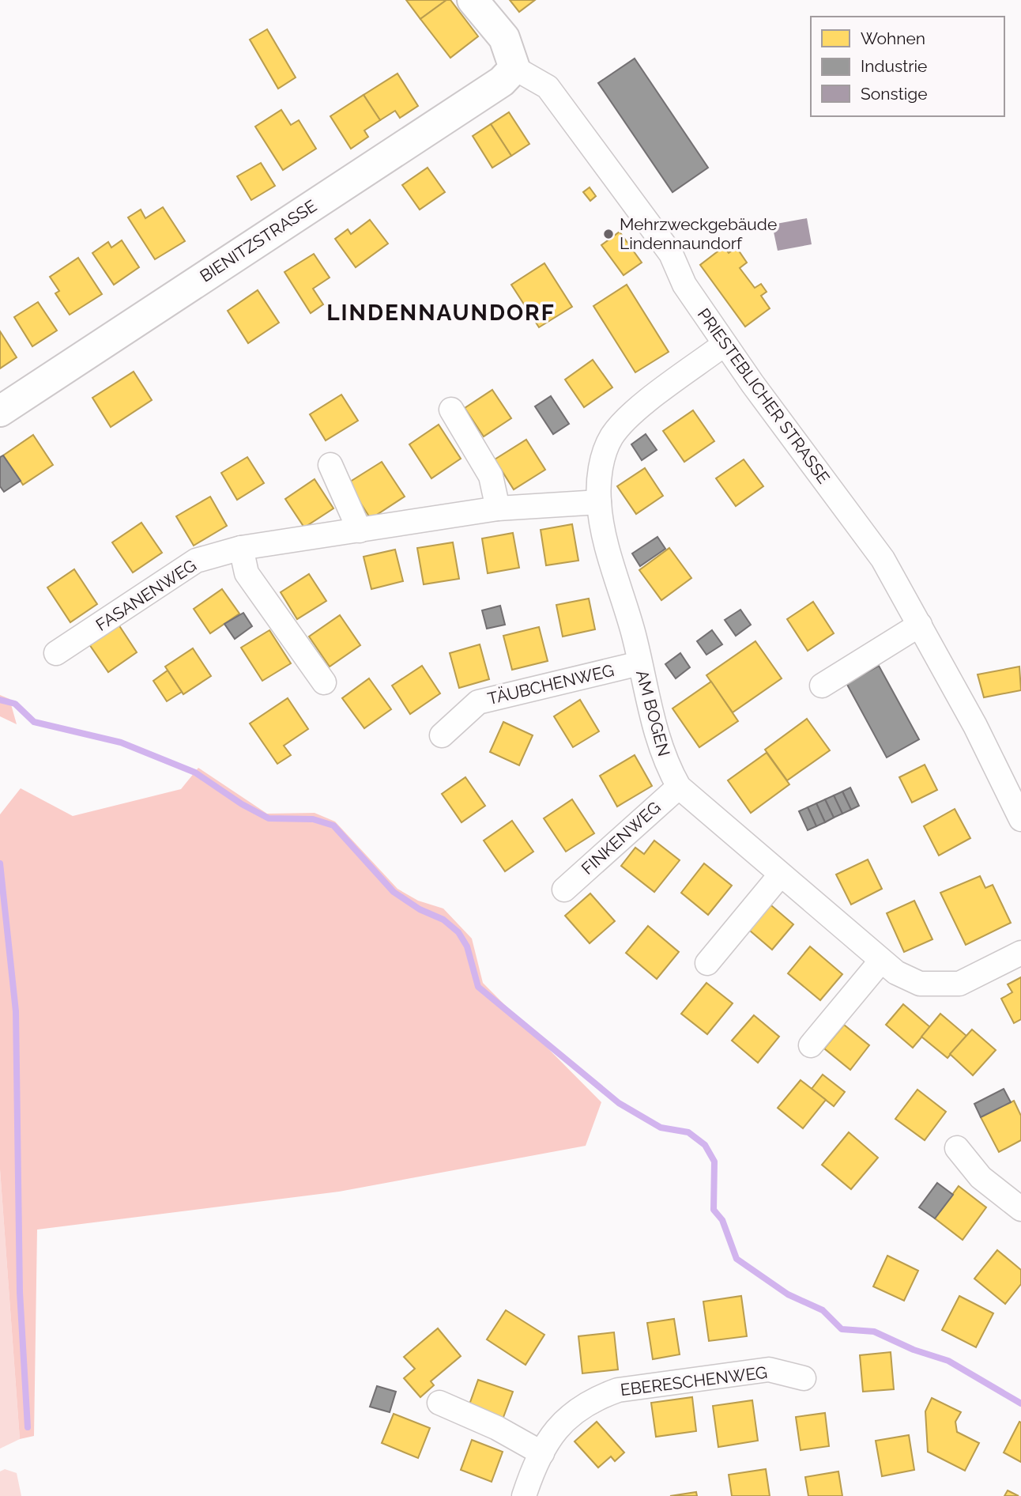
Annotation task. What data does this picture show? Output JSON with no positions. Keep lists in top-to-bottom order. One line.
{"streets":{"street":["BIENITZSTRASSE","PRIESTEBLICHER STRASSE","FASANENWEG","TÄUBCHENWEG","AM BOGEN","FINKENWEG","EBERESCHENWEG"]},"crossings":[["BIENITZSTRASSE","PRIESTEBLICHER STRASSE"],["PRIESTEBLICHER STRASSE","AM BOGEN"],["FASANENWEG","AM BOGEN"],["TÄUBCHENWEG","AM BOGEN"],["AM BOGEN","FINKENWEG"]],"districts":["LINDENNAUNDORF"],"places":["Mehrzweckgebäude Lindennaundorf"],"legend":["Wohnen","Industrie","Sonstige"]}
